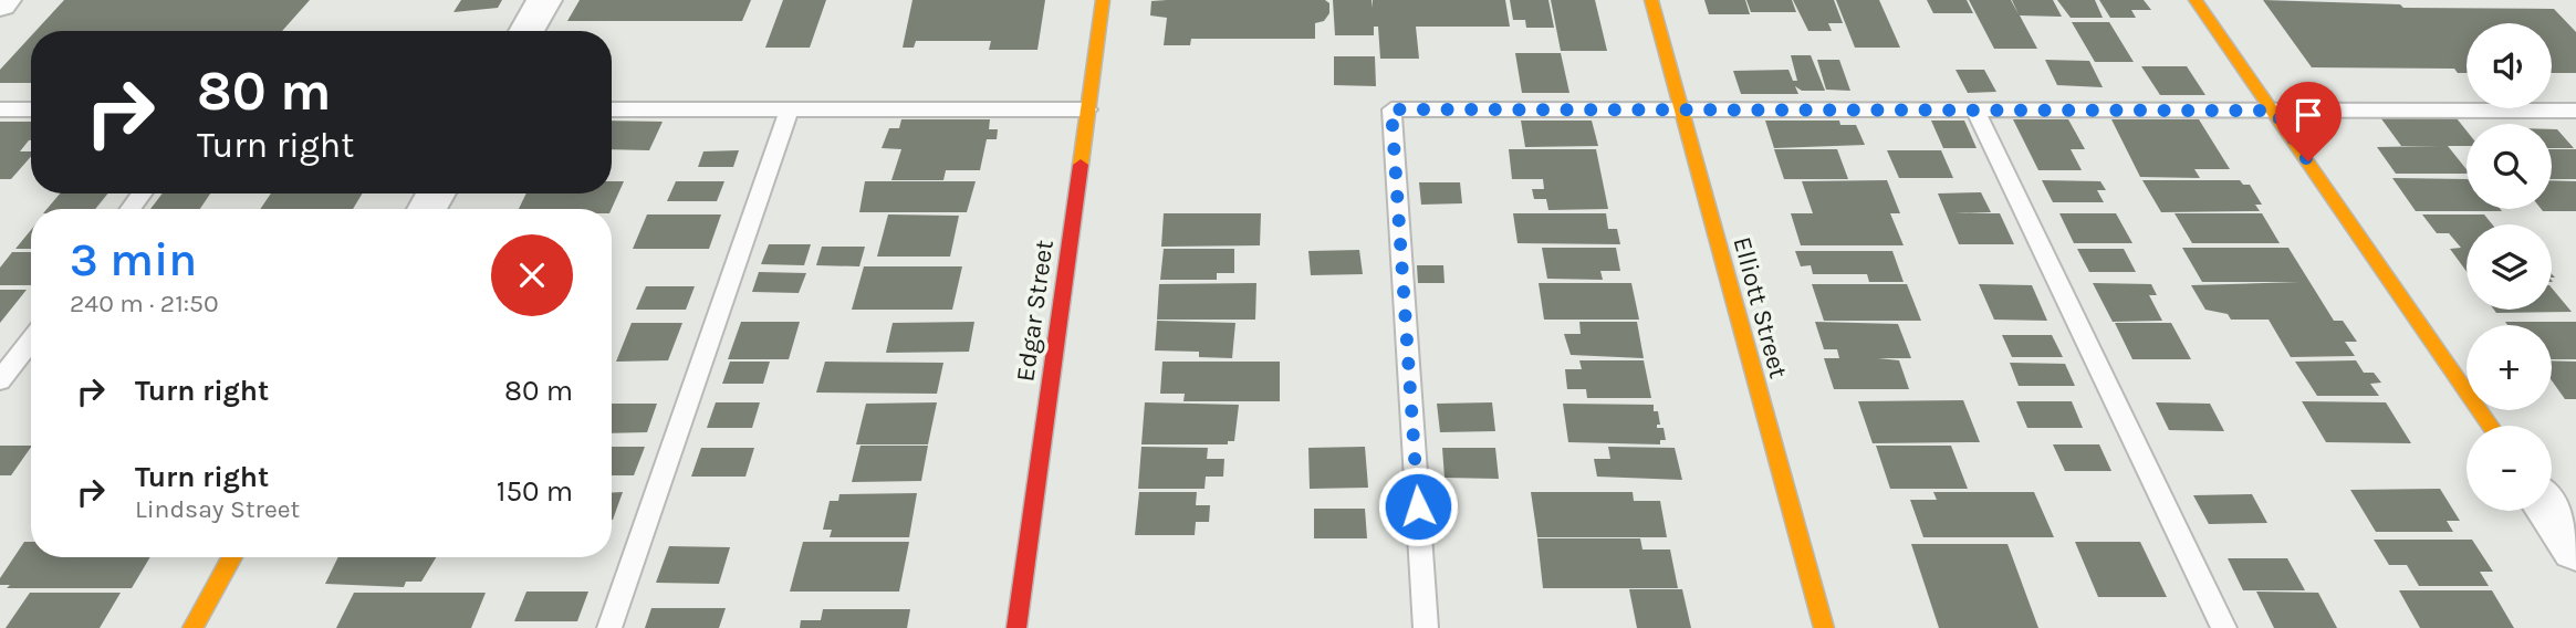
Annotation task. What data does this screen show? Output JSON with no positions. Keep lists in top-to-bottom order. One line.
{"streets":{"street":["Elliott Street","Edgar Street"]},"page":{"map_buttons":["+","−"],"turn":["80 m","Turn right"],"heading":["3 min","240 m · 21:50"],"list":[{"name":"Turn right","value":"80 m"},{"name":"Turn right","note":"Lindsay Street","value":"150 m"}]}}
